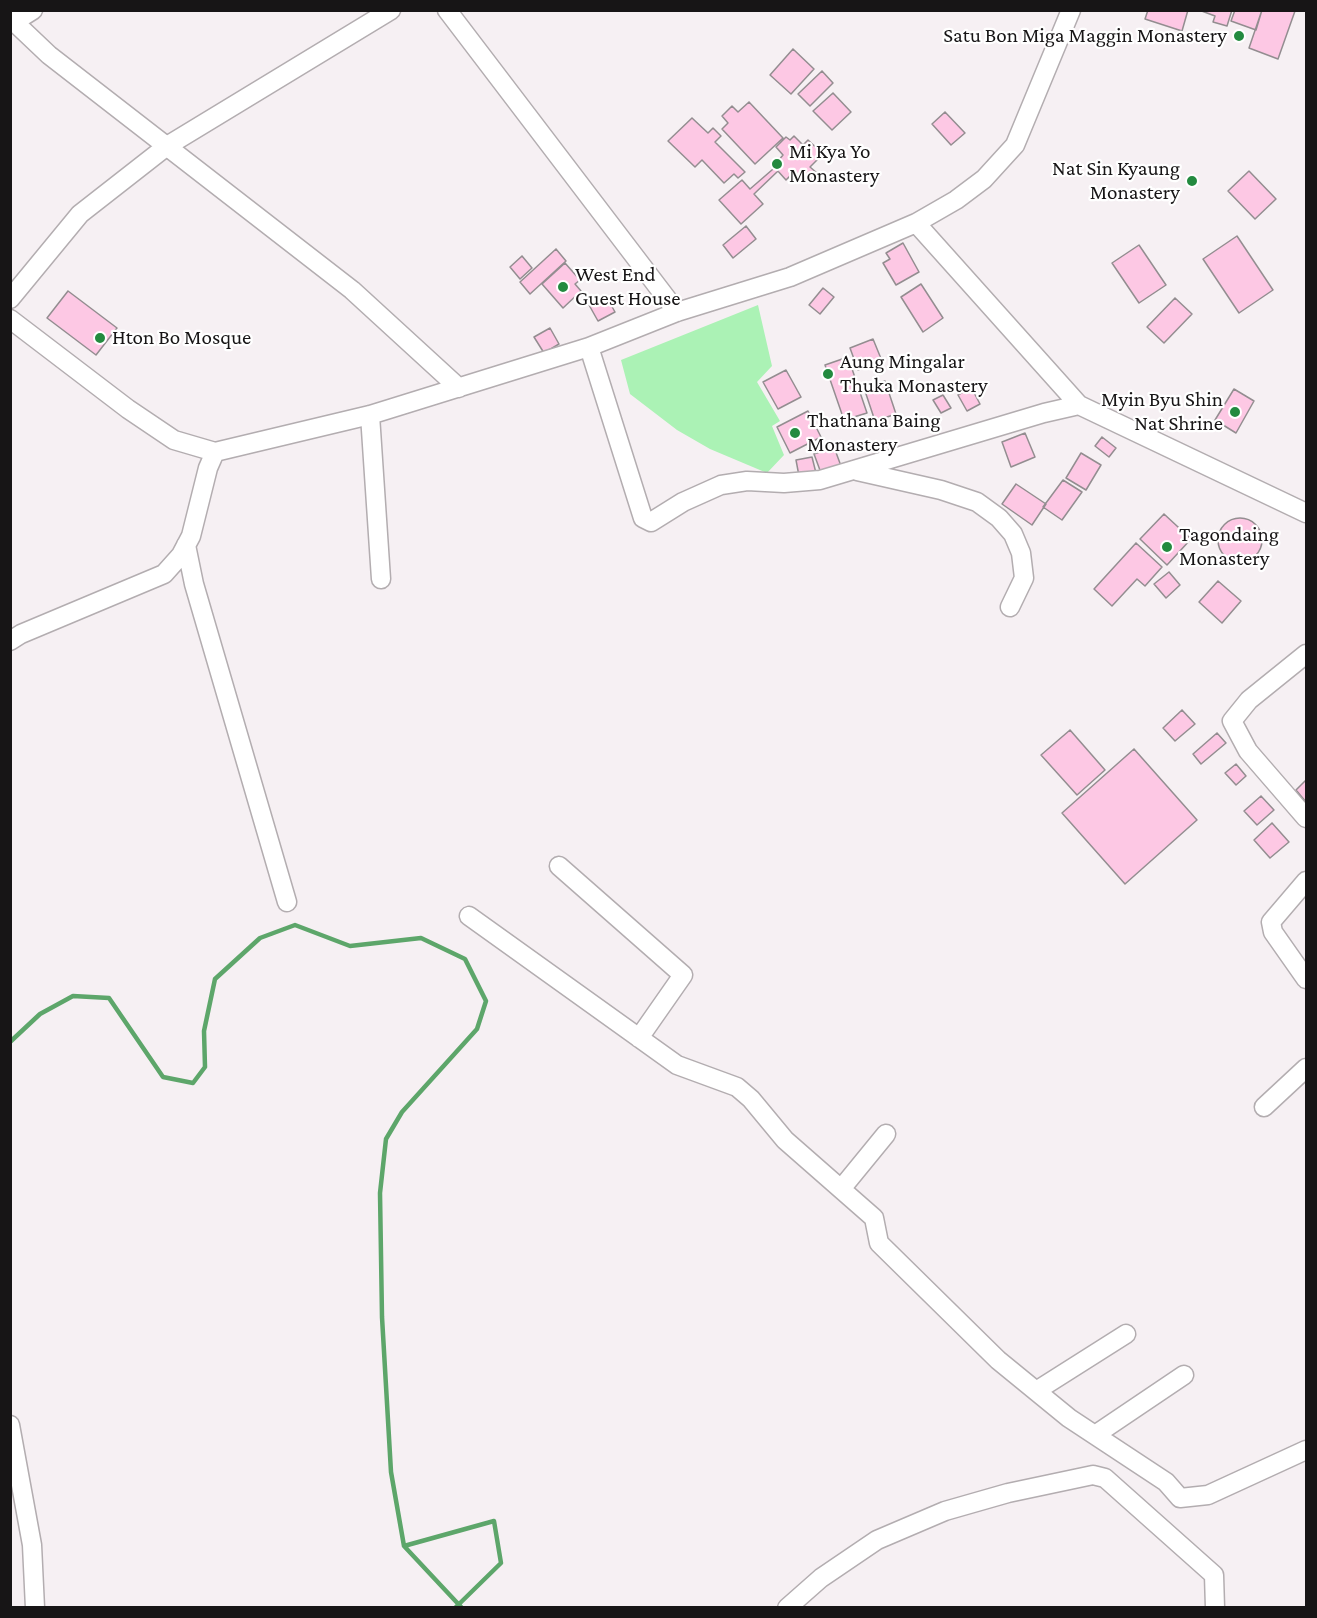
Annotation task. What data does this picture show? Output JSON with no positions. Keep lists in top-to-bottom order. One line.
{"places":["Satu Bon Miga Maggin Monastery","Mi Kya Yo Monastery","Nat Sin Kyaung Monastery","West End Guest House","Hton Bo Mosque","Aung Mingalar Thuka Monastery","Myin Byu Shin Nat Shrine","Thathana Baing Monastery","Tagondaing Monastery"]}
